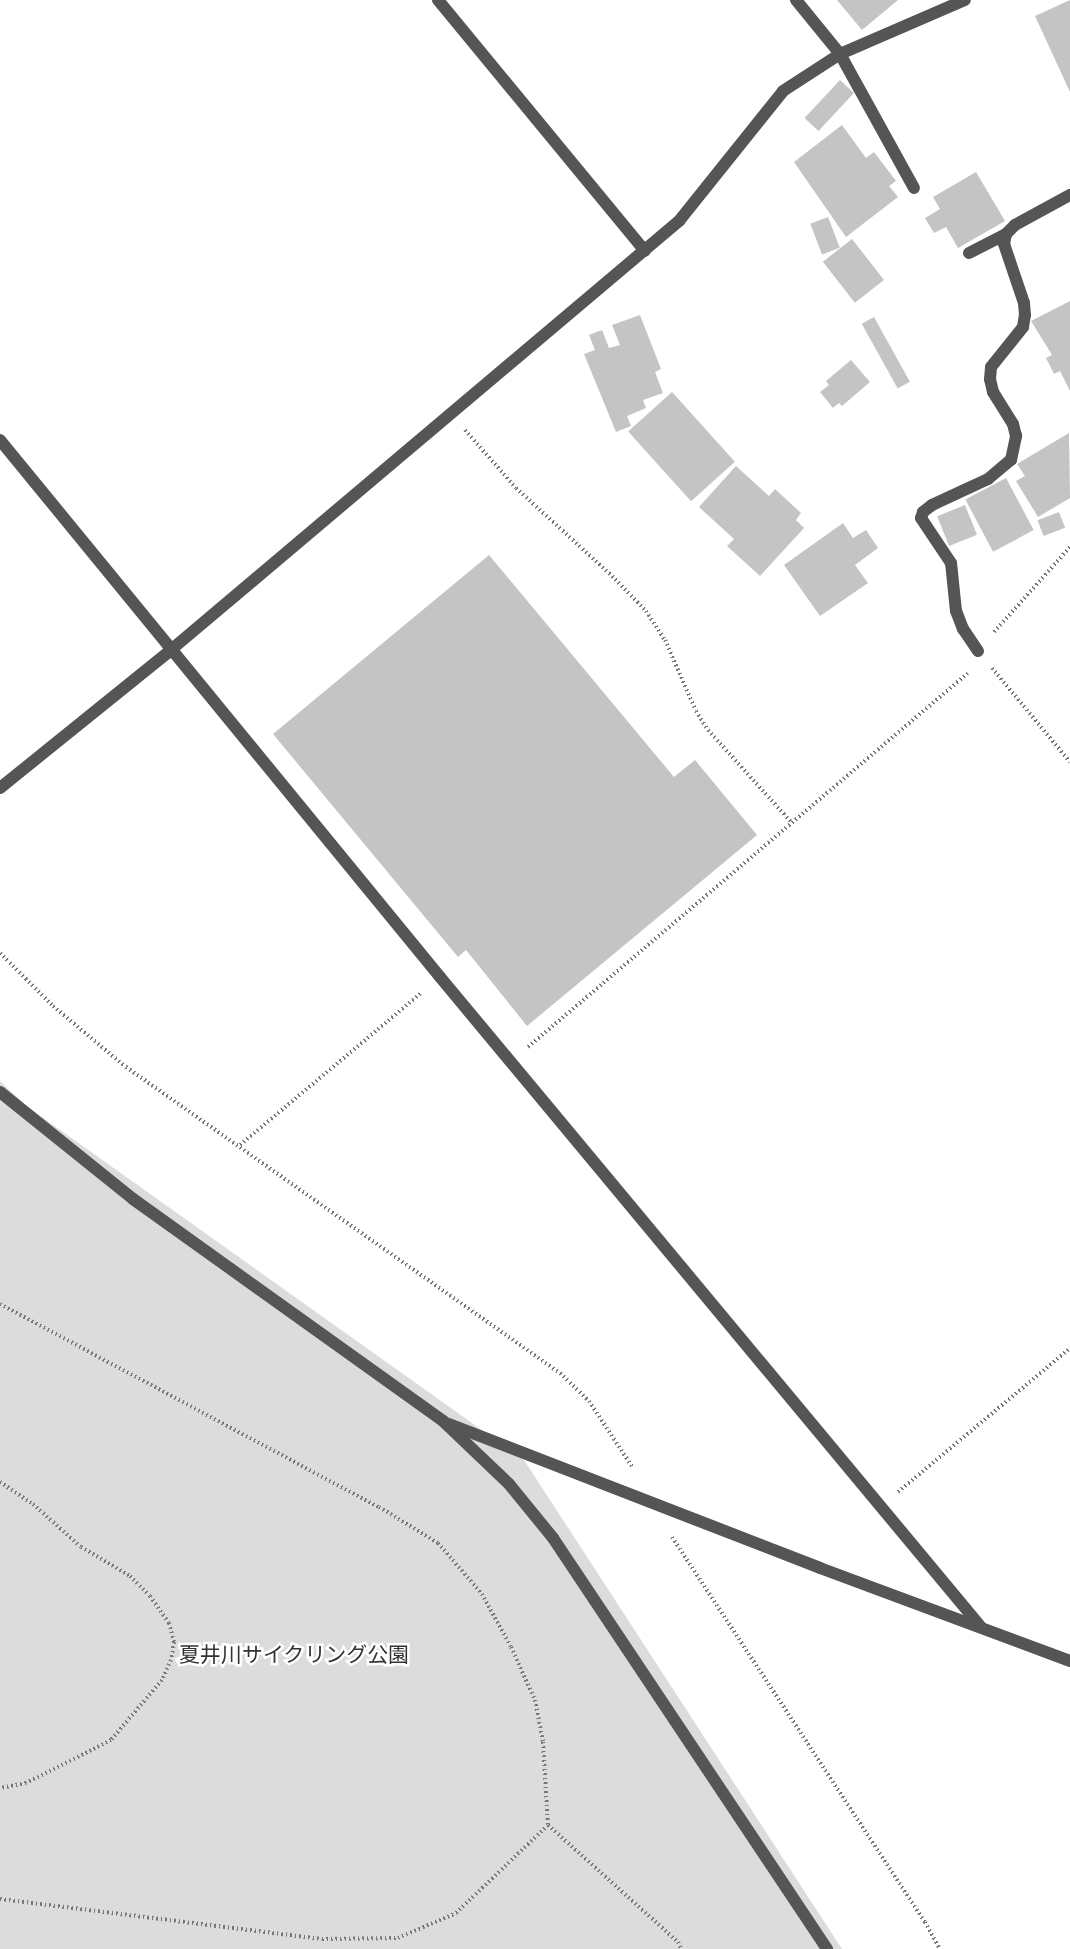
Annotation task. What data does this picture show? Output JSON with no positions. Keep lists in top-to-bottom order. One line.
{"parks":["夏井川サイクリング公園"]}
